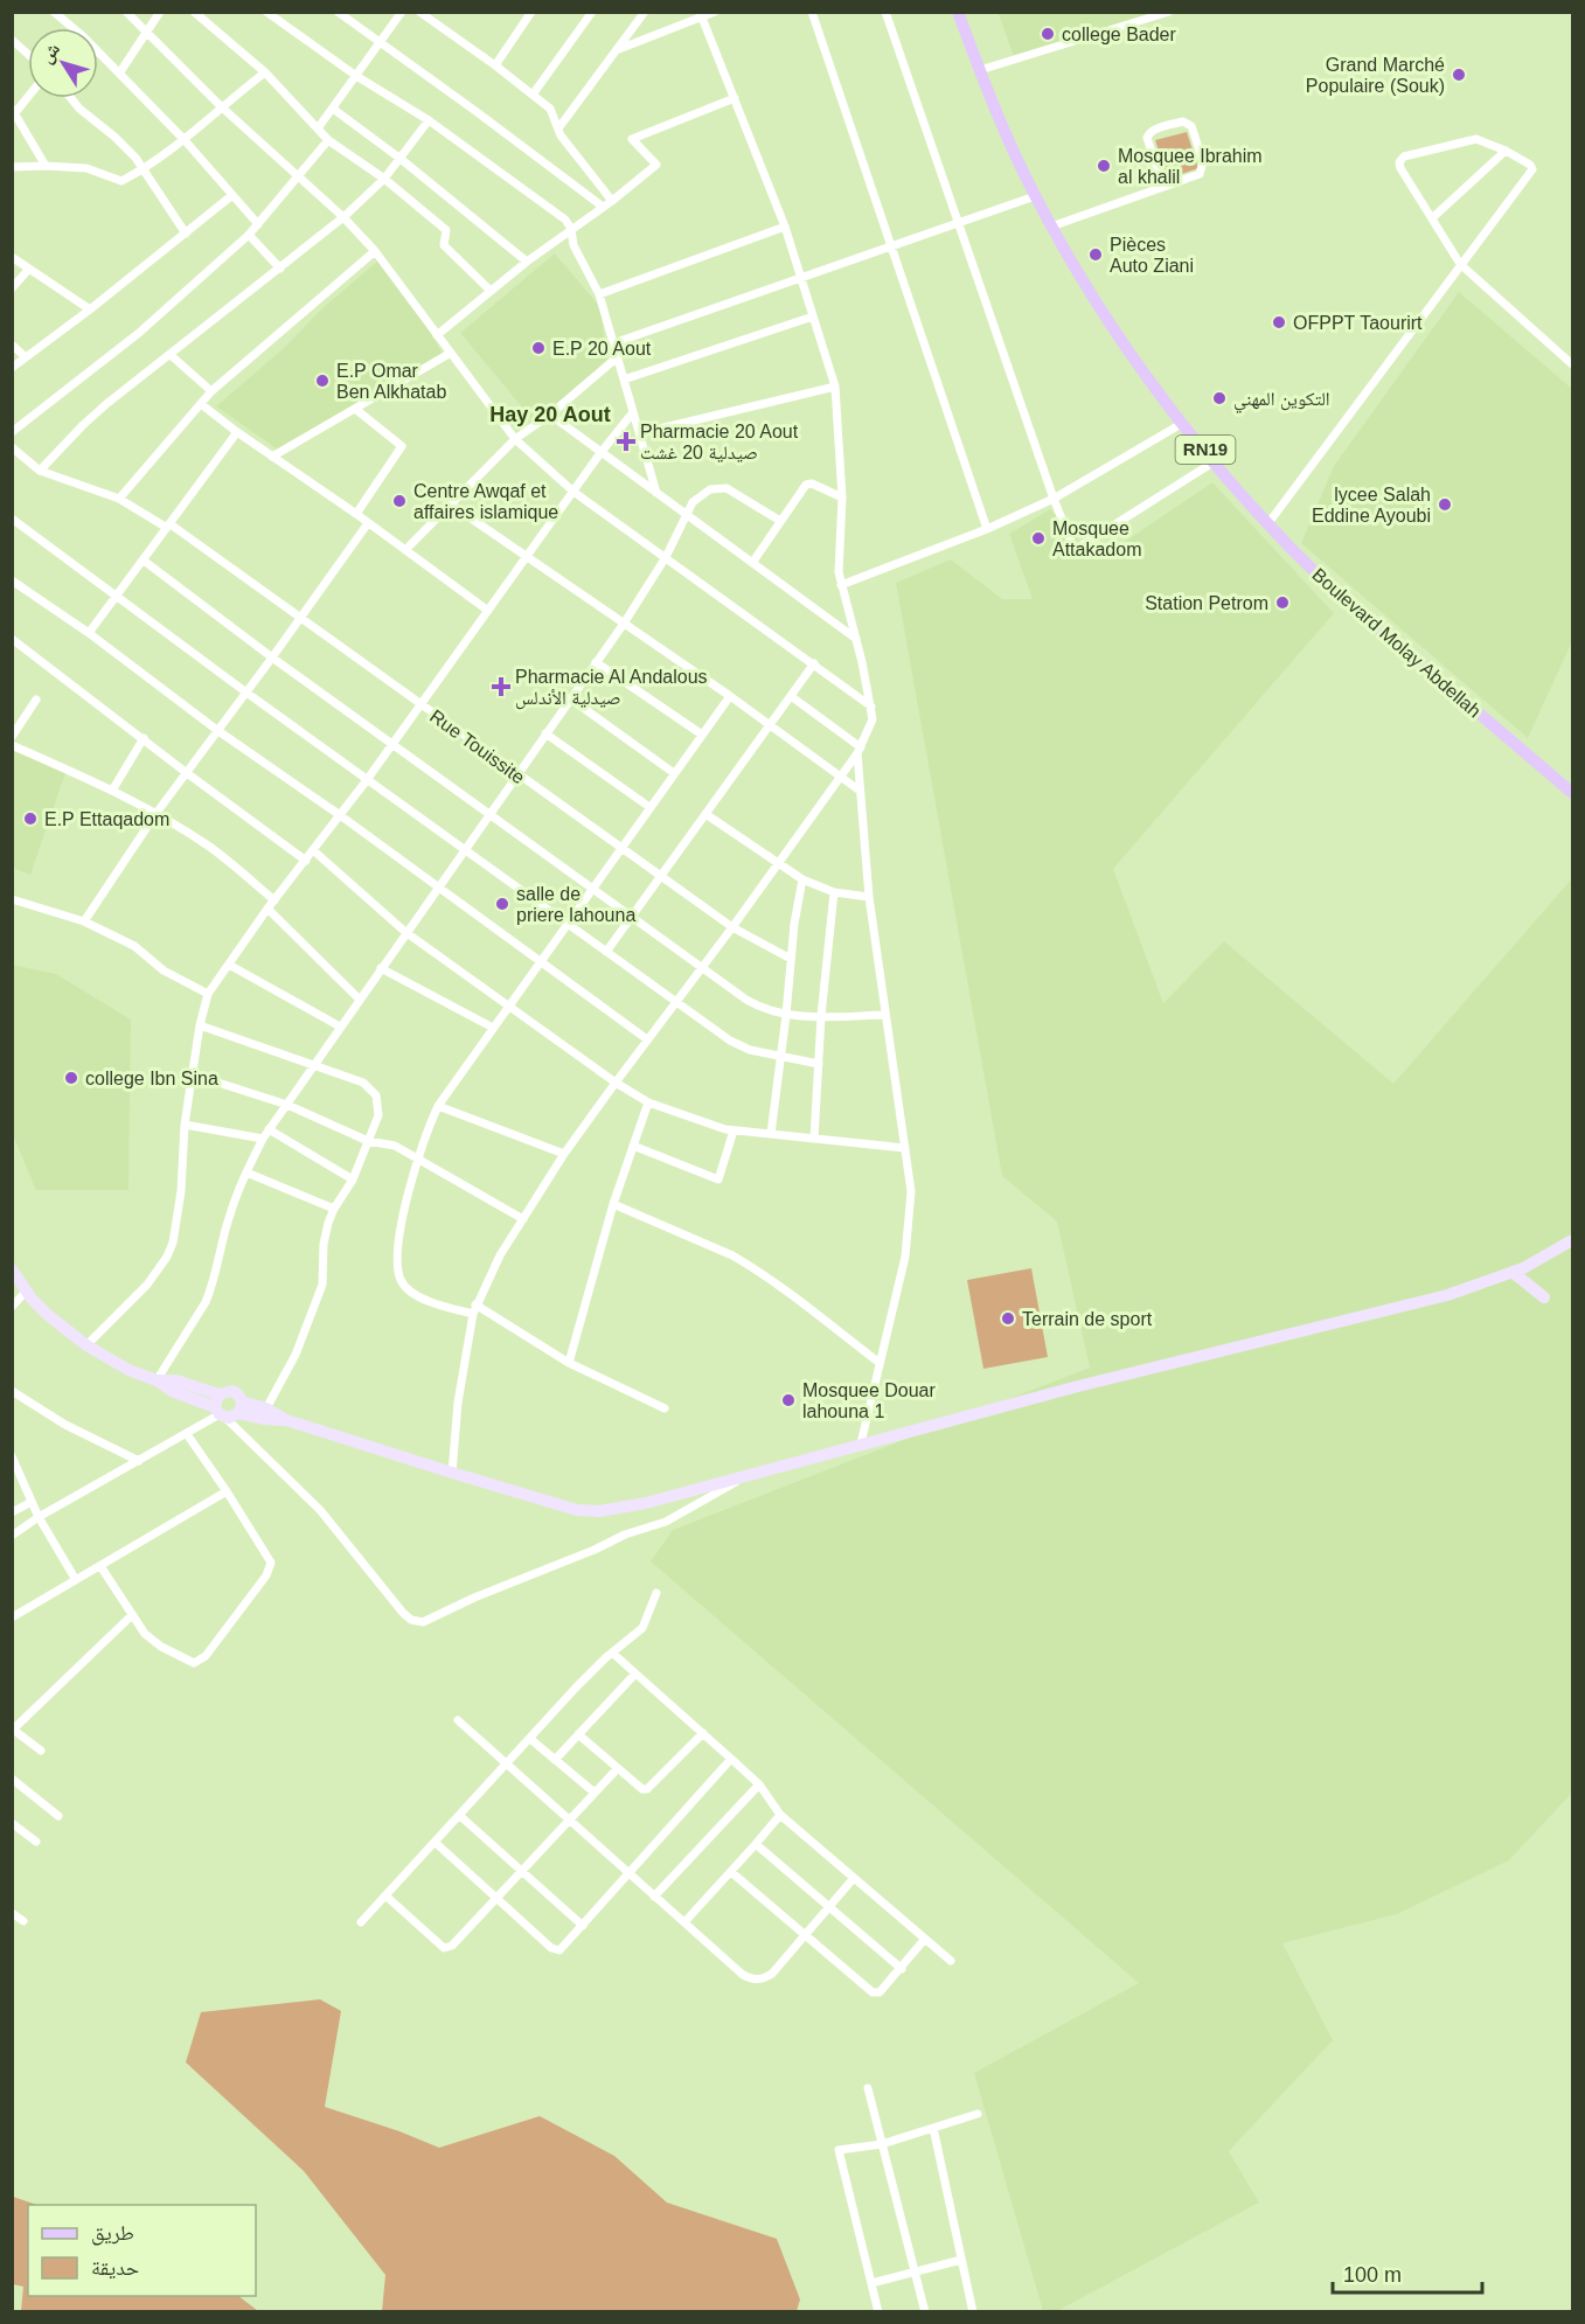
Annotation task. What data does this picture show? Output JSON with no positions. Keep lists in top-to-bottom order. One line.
{"streets":{"main road":["RN19","Boulevard Molay Abdellah"],"street":["Rue Touissite"]},"districts":["Hay 20 Aout"],"places":{"other":["college Bader","Grand Marché Populaire (Souk)","Mosquee Ibrahim al khalil","Pièces Auto Ziani","OFPPT Taourirt","E.P 20 Aout","E.P Omar Ben Alkhatab","التكوين المهني","Centre Awqaf et affaires islamique","lycee Salah Eddine Ayoubi","Mosquee Attakadom","Station Petrom","E.P Ettaqadom","salle de priere lahouna","college Ibn Sina","Terrain de sport","Mosquee Douar lahouna 1"],"health":["Pharmacie 20 Aout صيدلية 20 غشت","Pharmacie Al Andalous صيدلية الأندلس"]},"legend":["طريق","حديقة"],"scale_bar":"100 m","north":"top left"}
